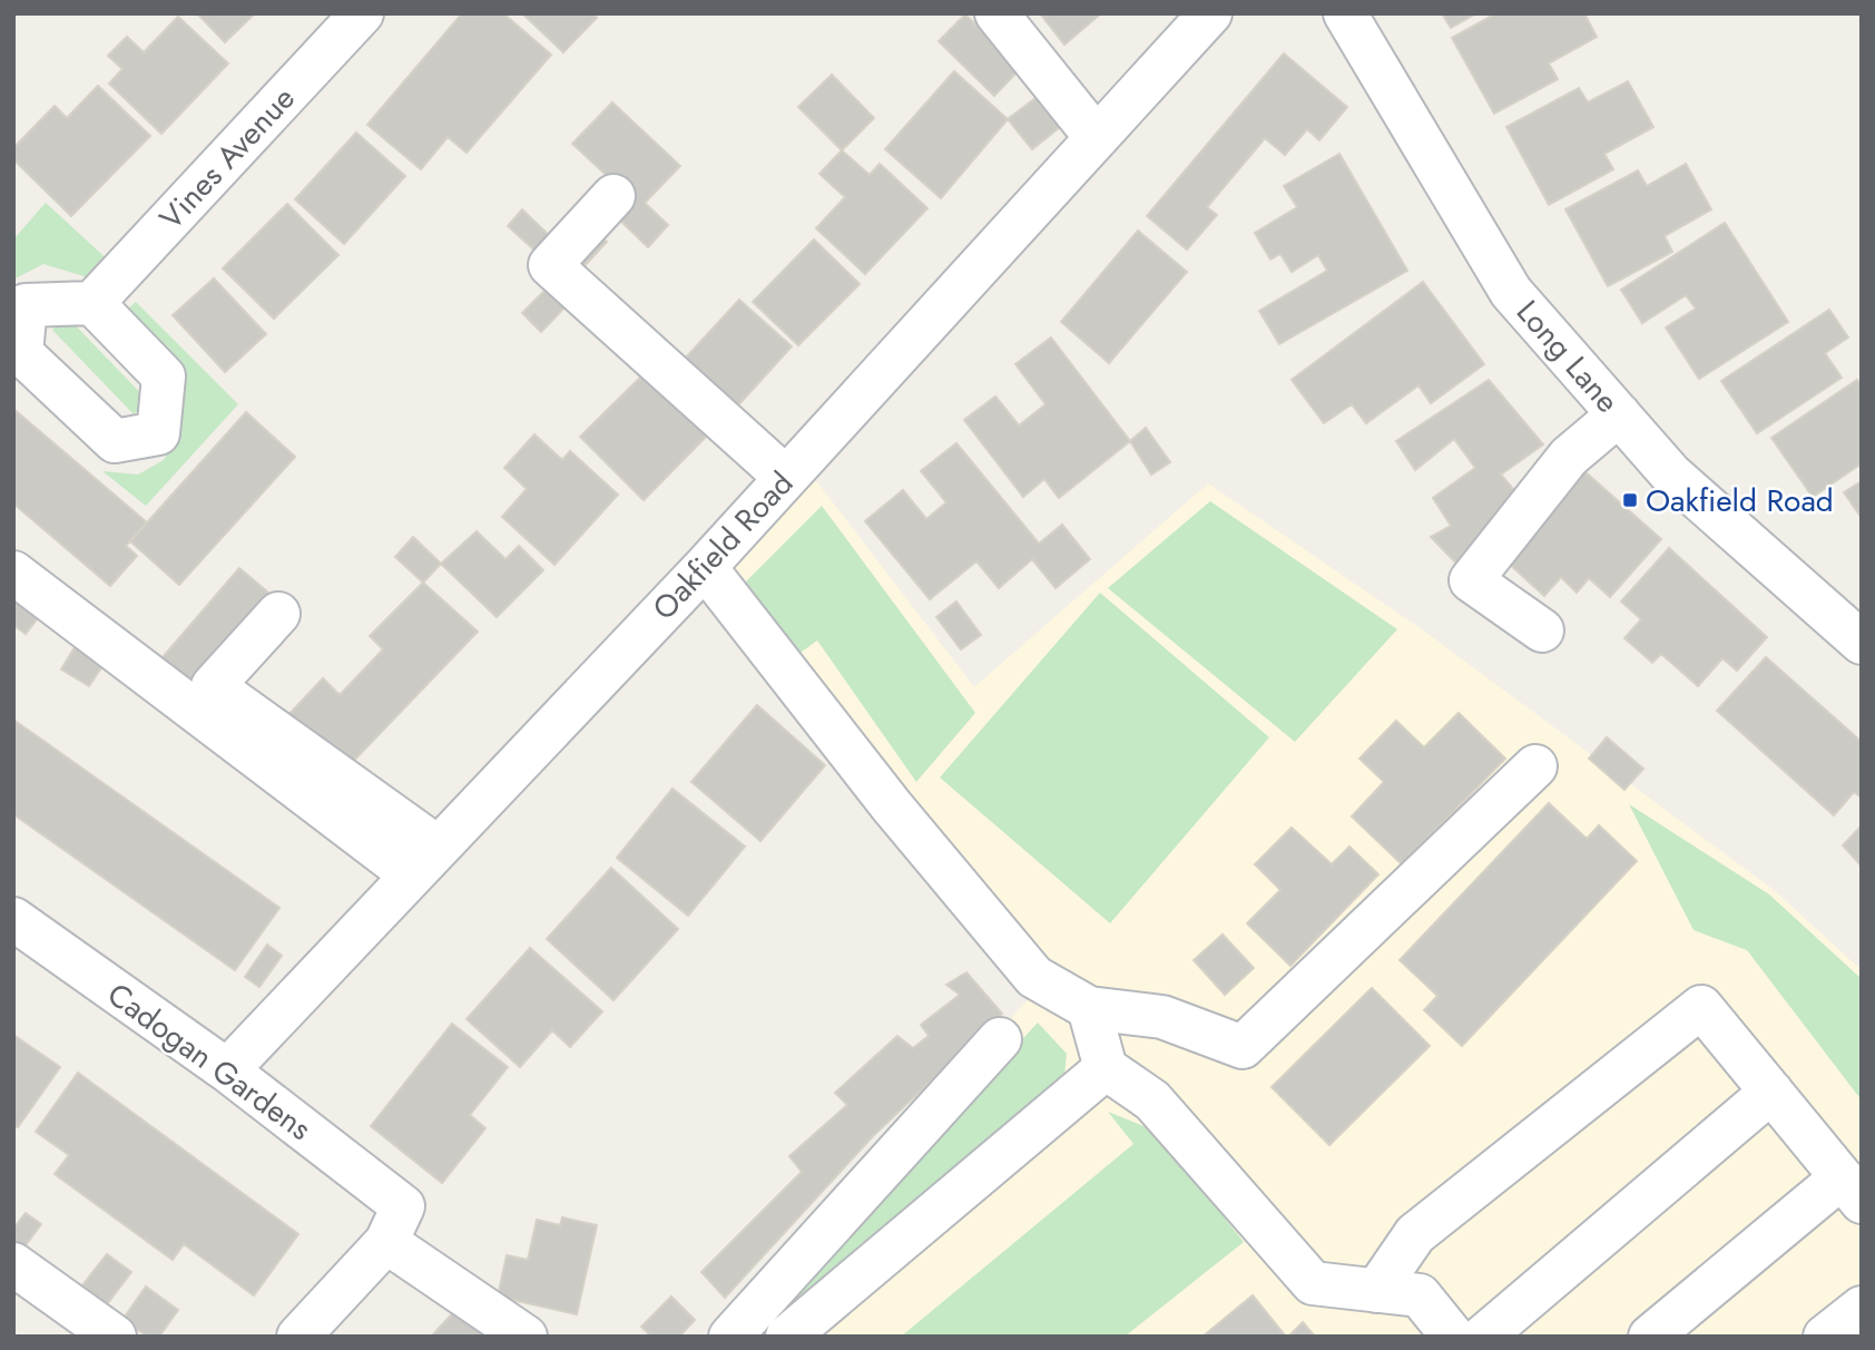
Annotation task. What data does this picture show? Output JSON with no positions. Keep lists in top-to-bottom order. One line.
{"streets":{"street":["Vines Avenue","Long Lane","Oakfield Road","Cadogan Gardens"]},"crossings":[["Oakfield Road","Cadogan Gardens"]],"places":{"transit":["Oakfield Road"]}}
